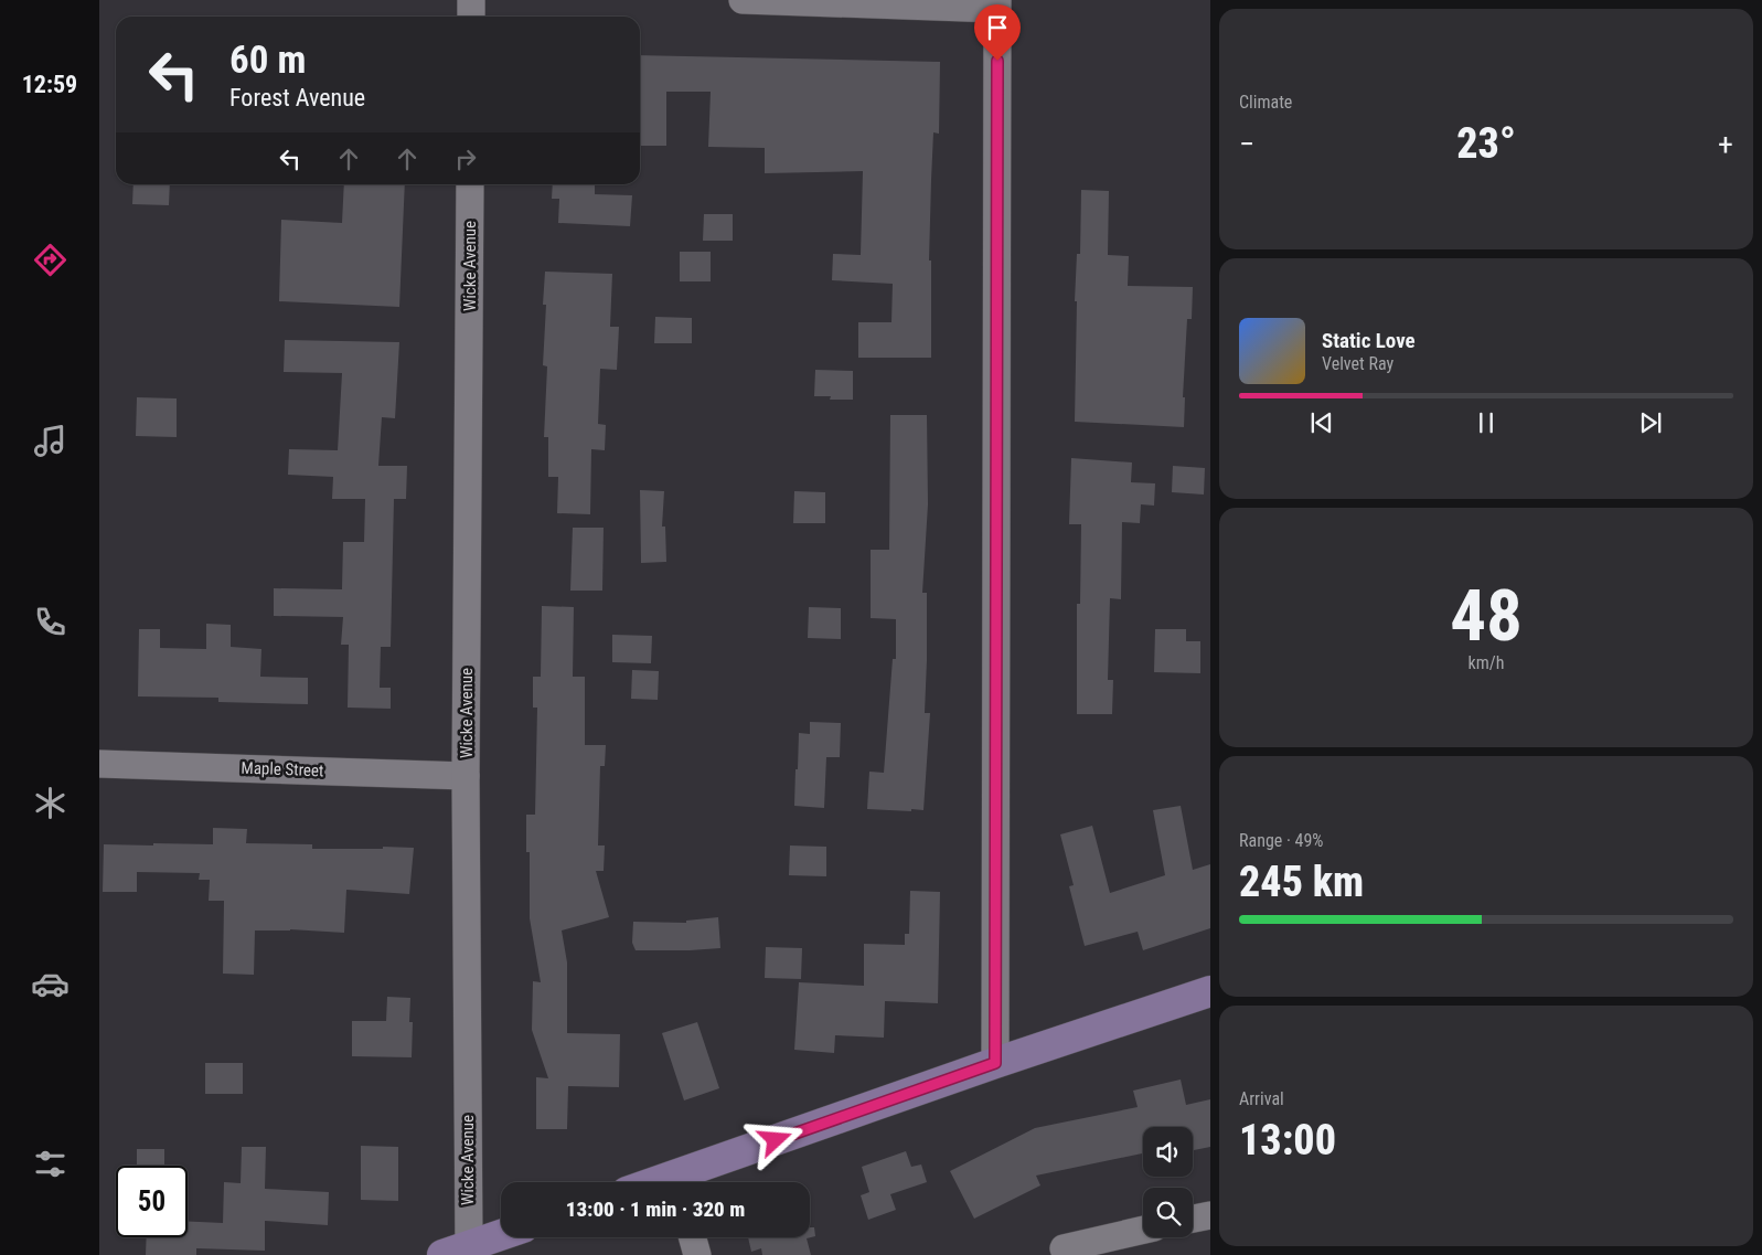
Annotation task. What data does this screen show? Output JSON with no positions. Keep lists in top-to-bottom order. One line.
{"streets":{"street":["Wicke Avenue","Maple Street"]},"crossings":[["Wicke Avenue","Maple Street"]],"page":{"tabs":"12:59","tile":["Climate",["48","km/h"],["Range · 49%","245 km"],["Arrival","13:00"]],"turn":["60 m","Forest Avenue"],"heat":["−","23°","+"],"song":["Static Love","Velvet Ray"],"limit":"50","trip":"13:00 · 1 min · 320 m"}}
